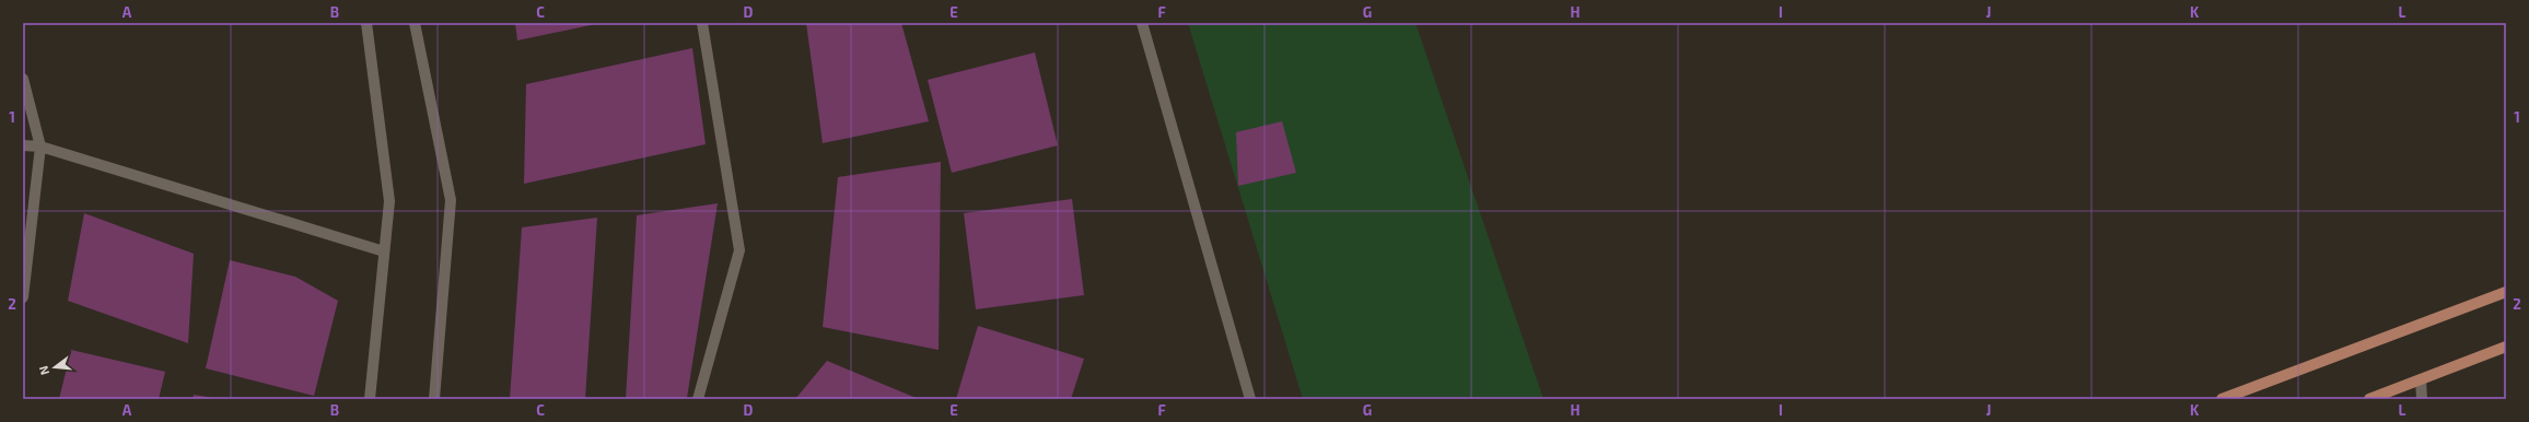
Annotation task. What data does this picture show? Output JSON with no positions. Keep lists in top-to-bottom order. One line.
{"north":"left","grid":{"columns":["A","B","C","D","E","F","G","H","I","J","K","L"],"rows":["1","2"]}}
